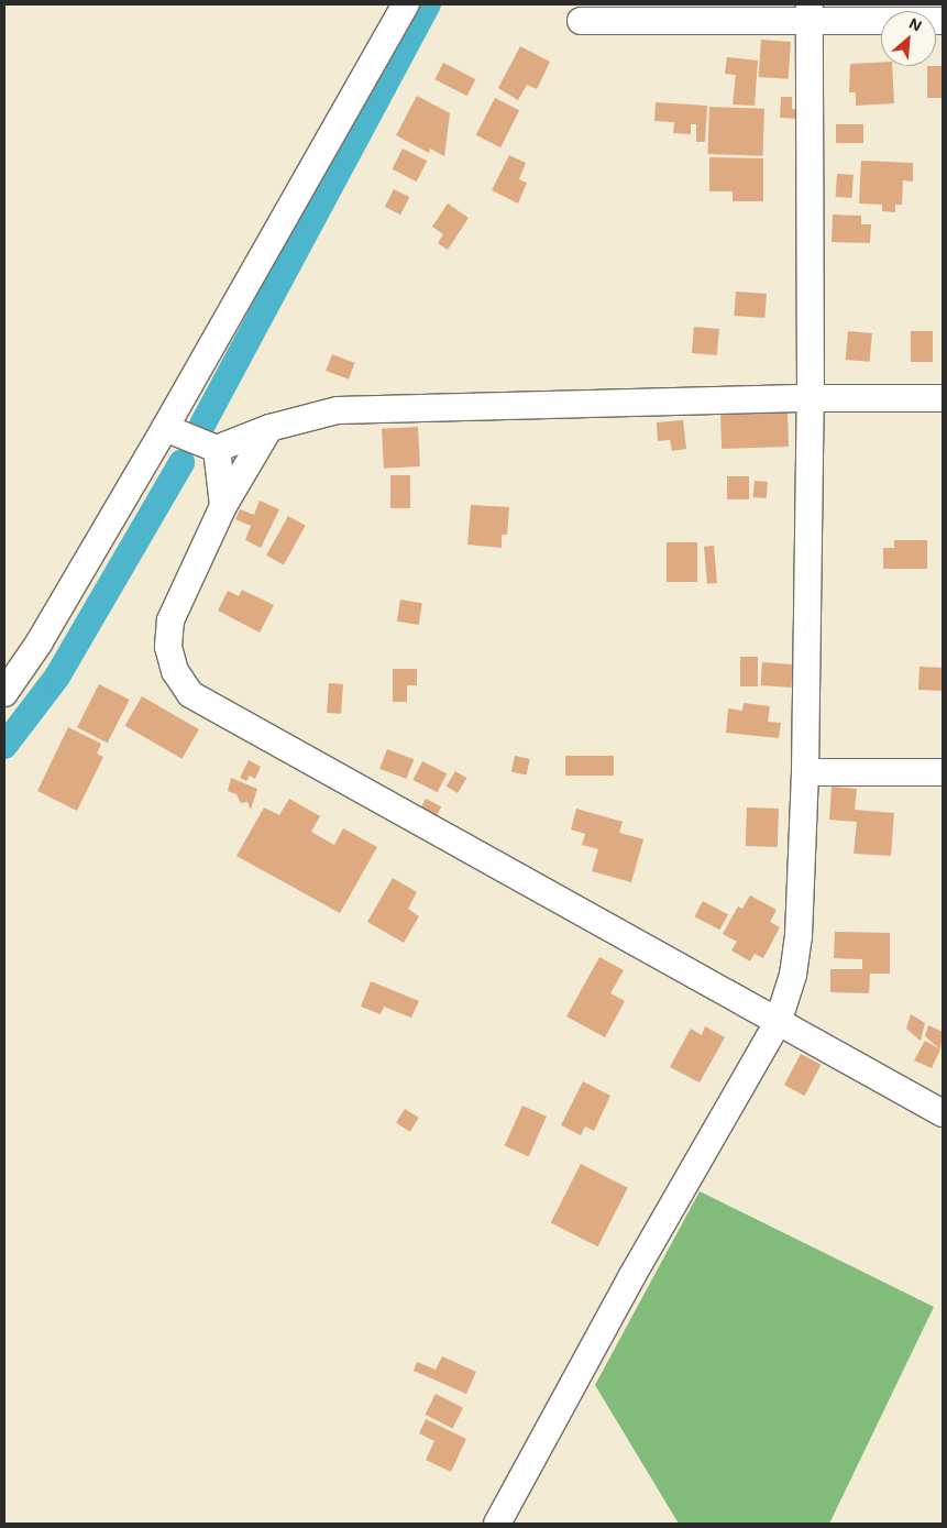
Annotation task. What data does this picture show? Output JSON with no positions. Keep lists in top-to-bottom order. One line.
{"north":"top right"}
